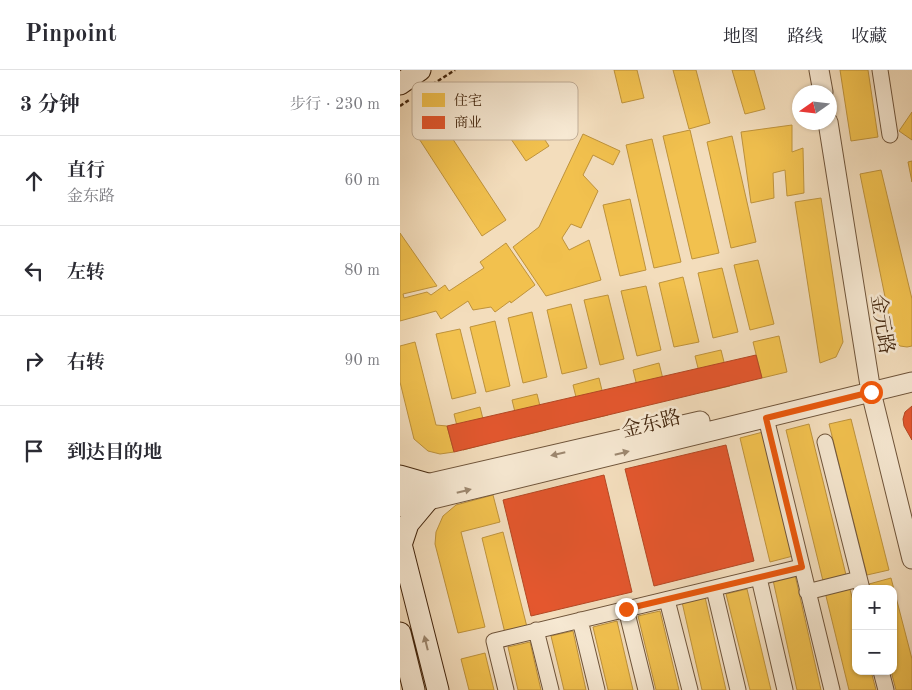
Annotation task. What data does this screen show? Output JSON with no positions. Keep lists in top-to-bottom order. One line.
{"streets":{"street":["金元路","金东路"]},"crossings":[["金元路","金东路"]],"legend":["住宅","商业"],"north":"left","page":{"header":"Pinpoint","nav":["地图","路线","收藏"],"heading":["3 分钟","步行 · 230 m"],"list":[["直行","金东路","60 m"],["左转","80 m"],["右转","90 m"],"到达目的地"],"map_buttons":["+","−"]}}
